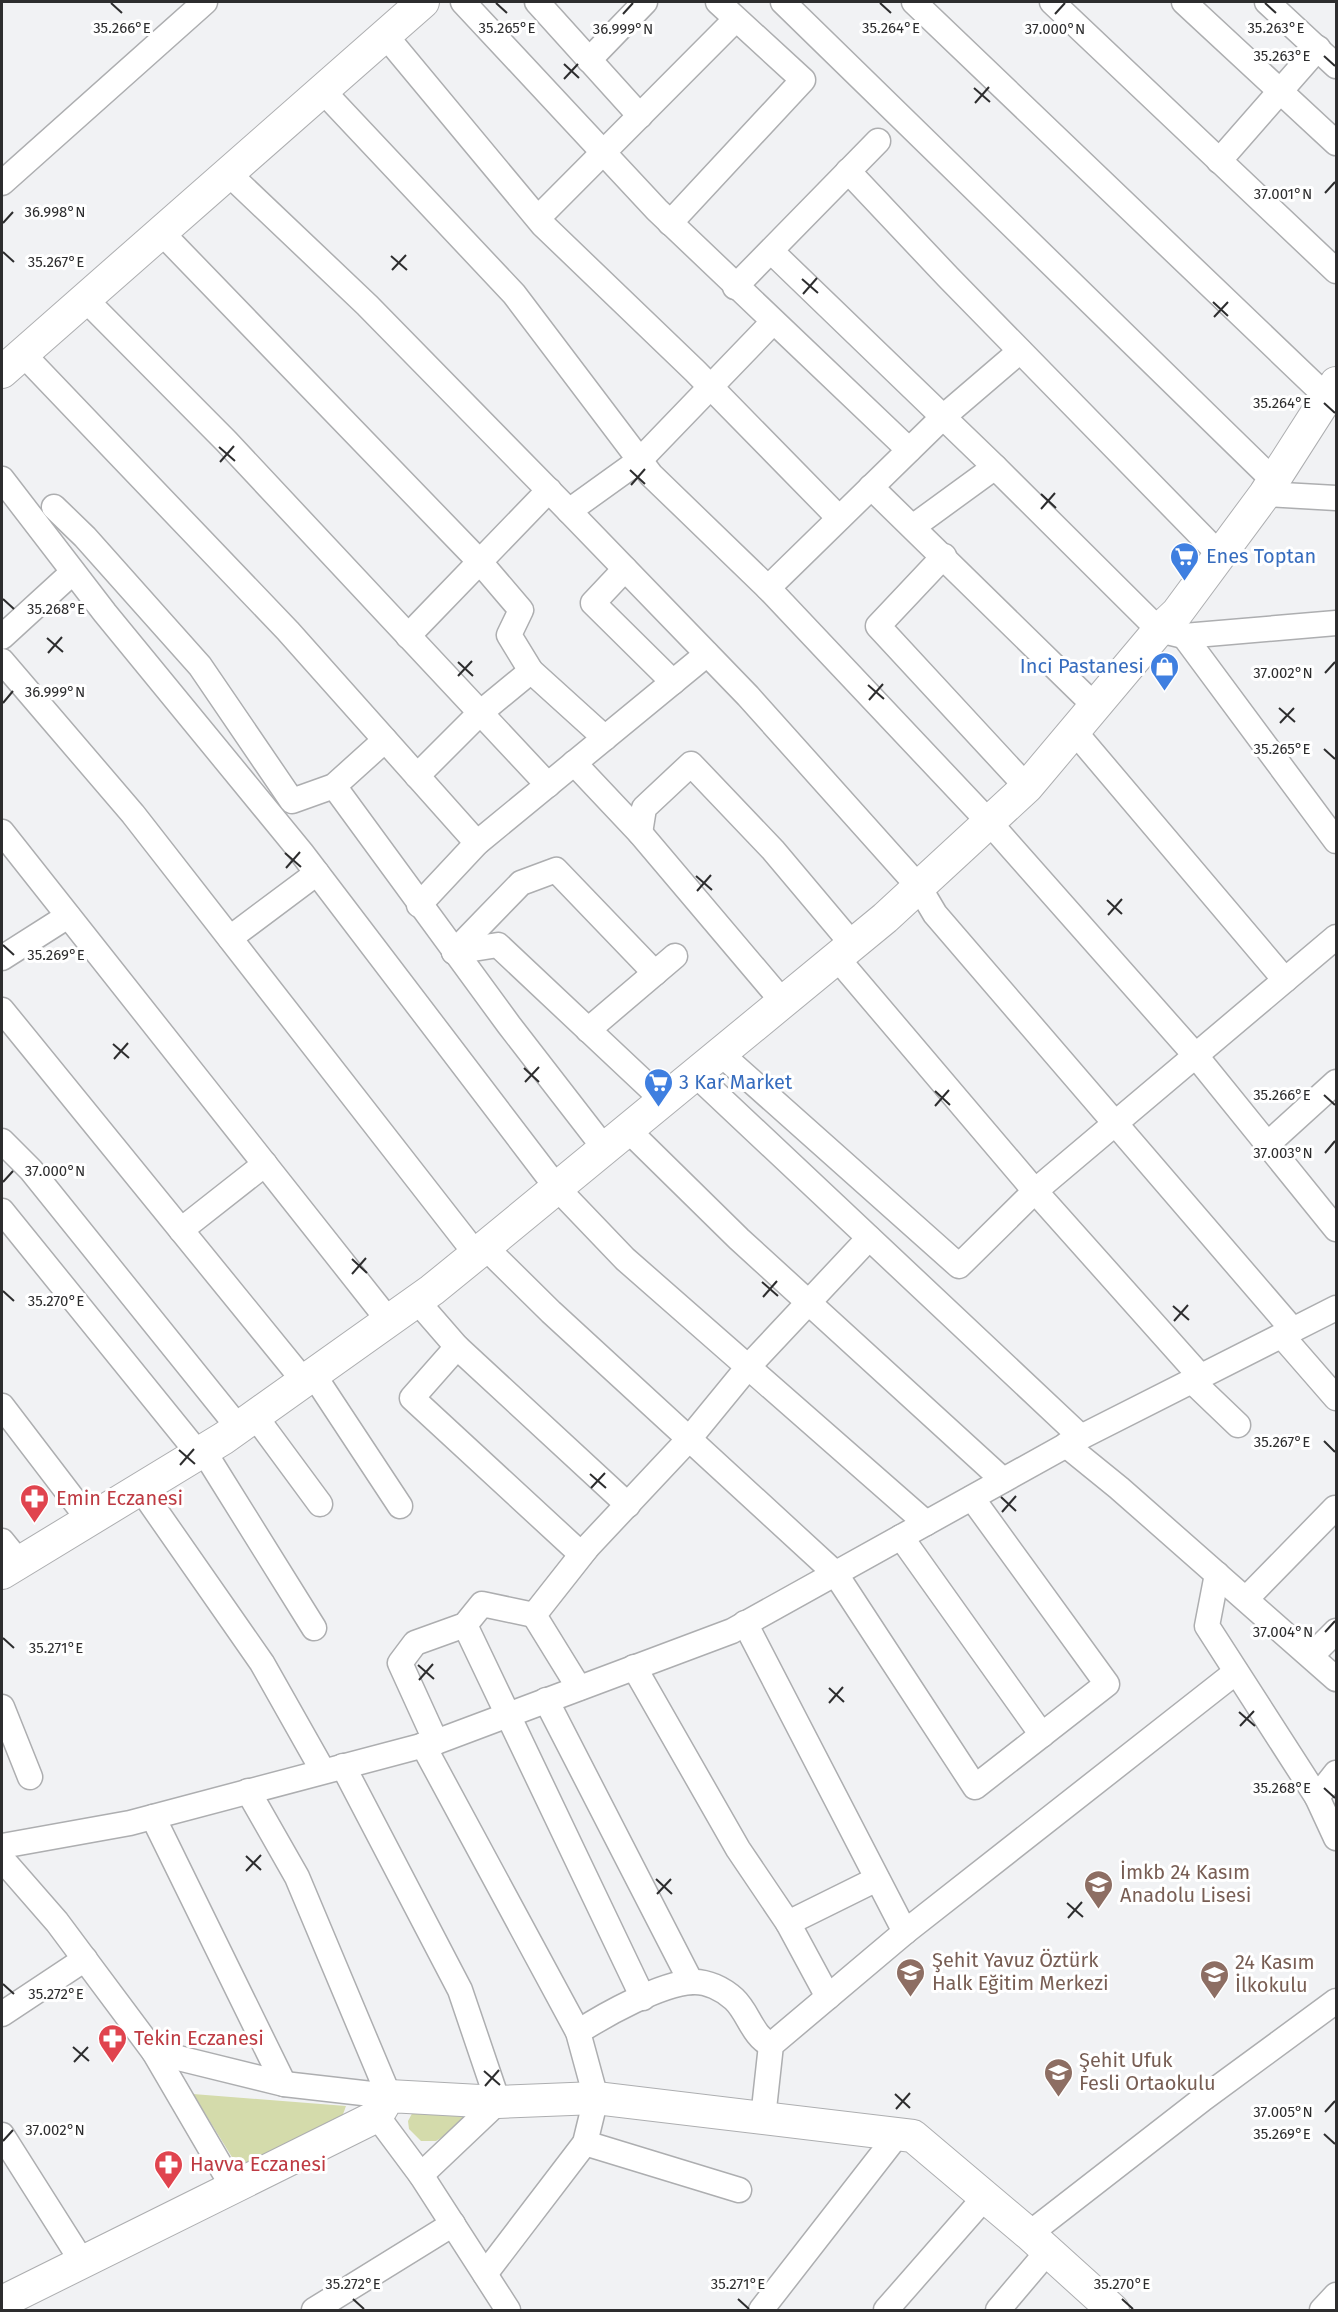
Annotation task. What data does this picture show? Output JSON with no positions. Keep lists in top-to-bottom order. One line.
{"places":{"supermarket":["Enes Toptan","3 Kar Market"],"shop":["Inci Pastanesi"],"pharmacy":["Emin Eczanesi","Tekin Eczanesi","Havva Eczanesi"],"school or university":["İmkb 24 Kasım Anadolu Lisesi","Şehit Yavuz Öztürk Halk Eğitim Merkezi","24 Kasım İlkokulu","Şehit Ufuk Fesli Ortaokulu"]},"coordinates":["35.264°E","35.266°E","35.265°E","35.263°E","36.999°N","37.000°N","37.001°N","36.998°N","35.267°E","35.268°E","37.002°N","35.269°E","37.003°N","35.270°E","37.004°N","35.271°E","35.272°E","37.005°N"]}
